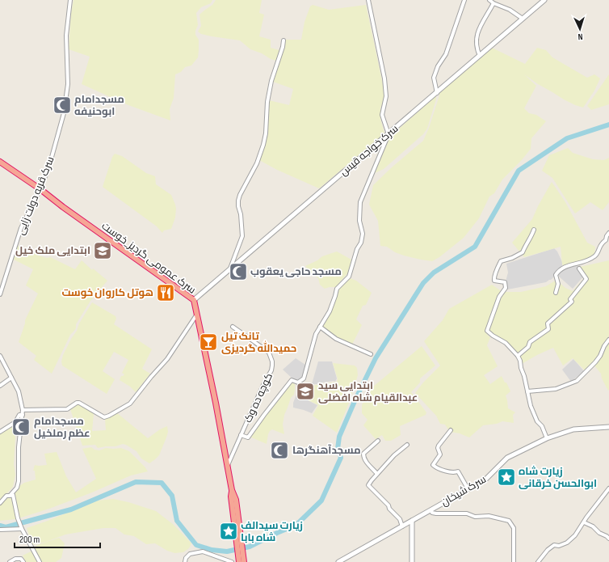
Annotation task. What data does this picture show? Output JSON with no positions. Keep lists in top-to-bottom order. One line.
{"streets":{"highway":["سرک عمومی گردیز_خوست"],"street":["سرک خواجه قیس","سرک قریه دولت زایی","کوچه ده وک","سرک شیخان"]},"crossings":[["سرک خواجه قیس","سرک عمومی گردیز_خوست"],["سرک قریه دولت زایی","سرک عمومی گردیز_خوست"],["سرک عمومی گردیز_خوست","کوچه ده وک"]],"places":{"mosque":["مسجدامام ابوحنیفه","مسجد حاجی یعقوب","مسجدامام عظم رملخیل","مسجدآهنگرها"],"school or university":["ابتدایی ملک خیل","ابتدایی سید عبدالقیام شاه افضلی"],"restaurant":["هوتل کاروان خوست"],"bar":["تانک تیل حمیدالله گردیزی"],"place":["زیارت شاه ابوالحسن خرقانی","زیارت سیدالف شاه بابا"]},"scale_bar":"200 m","north":"bottom"}
